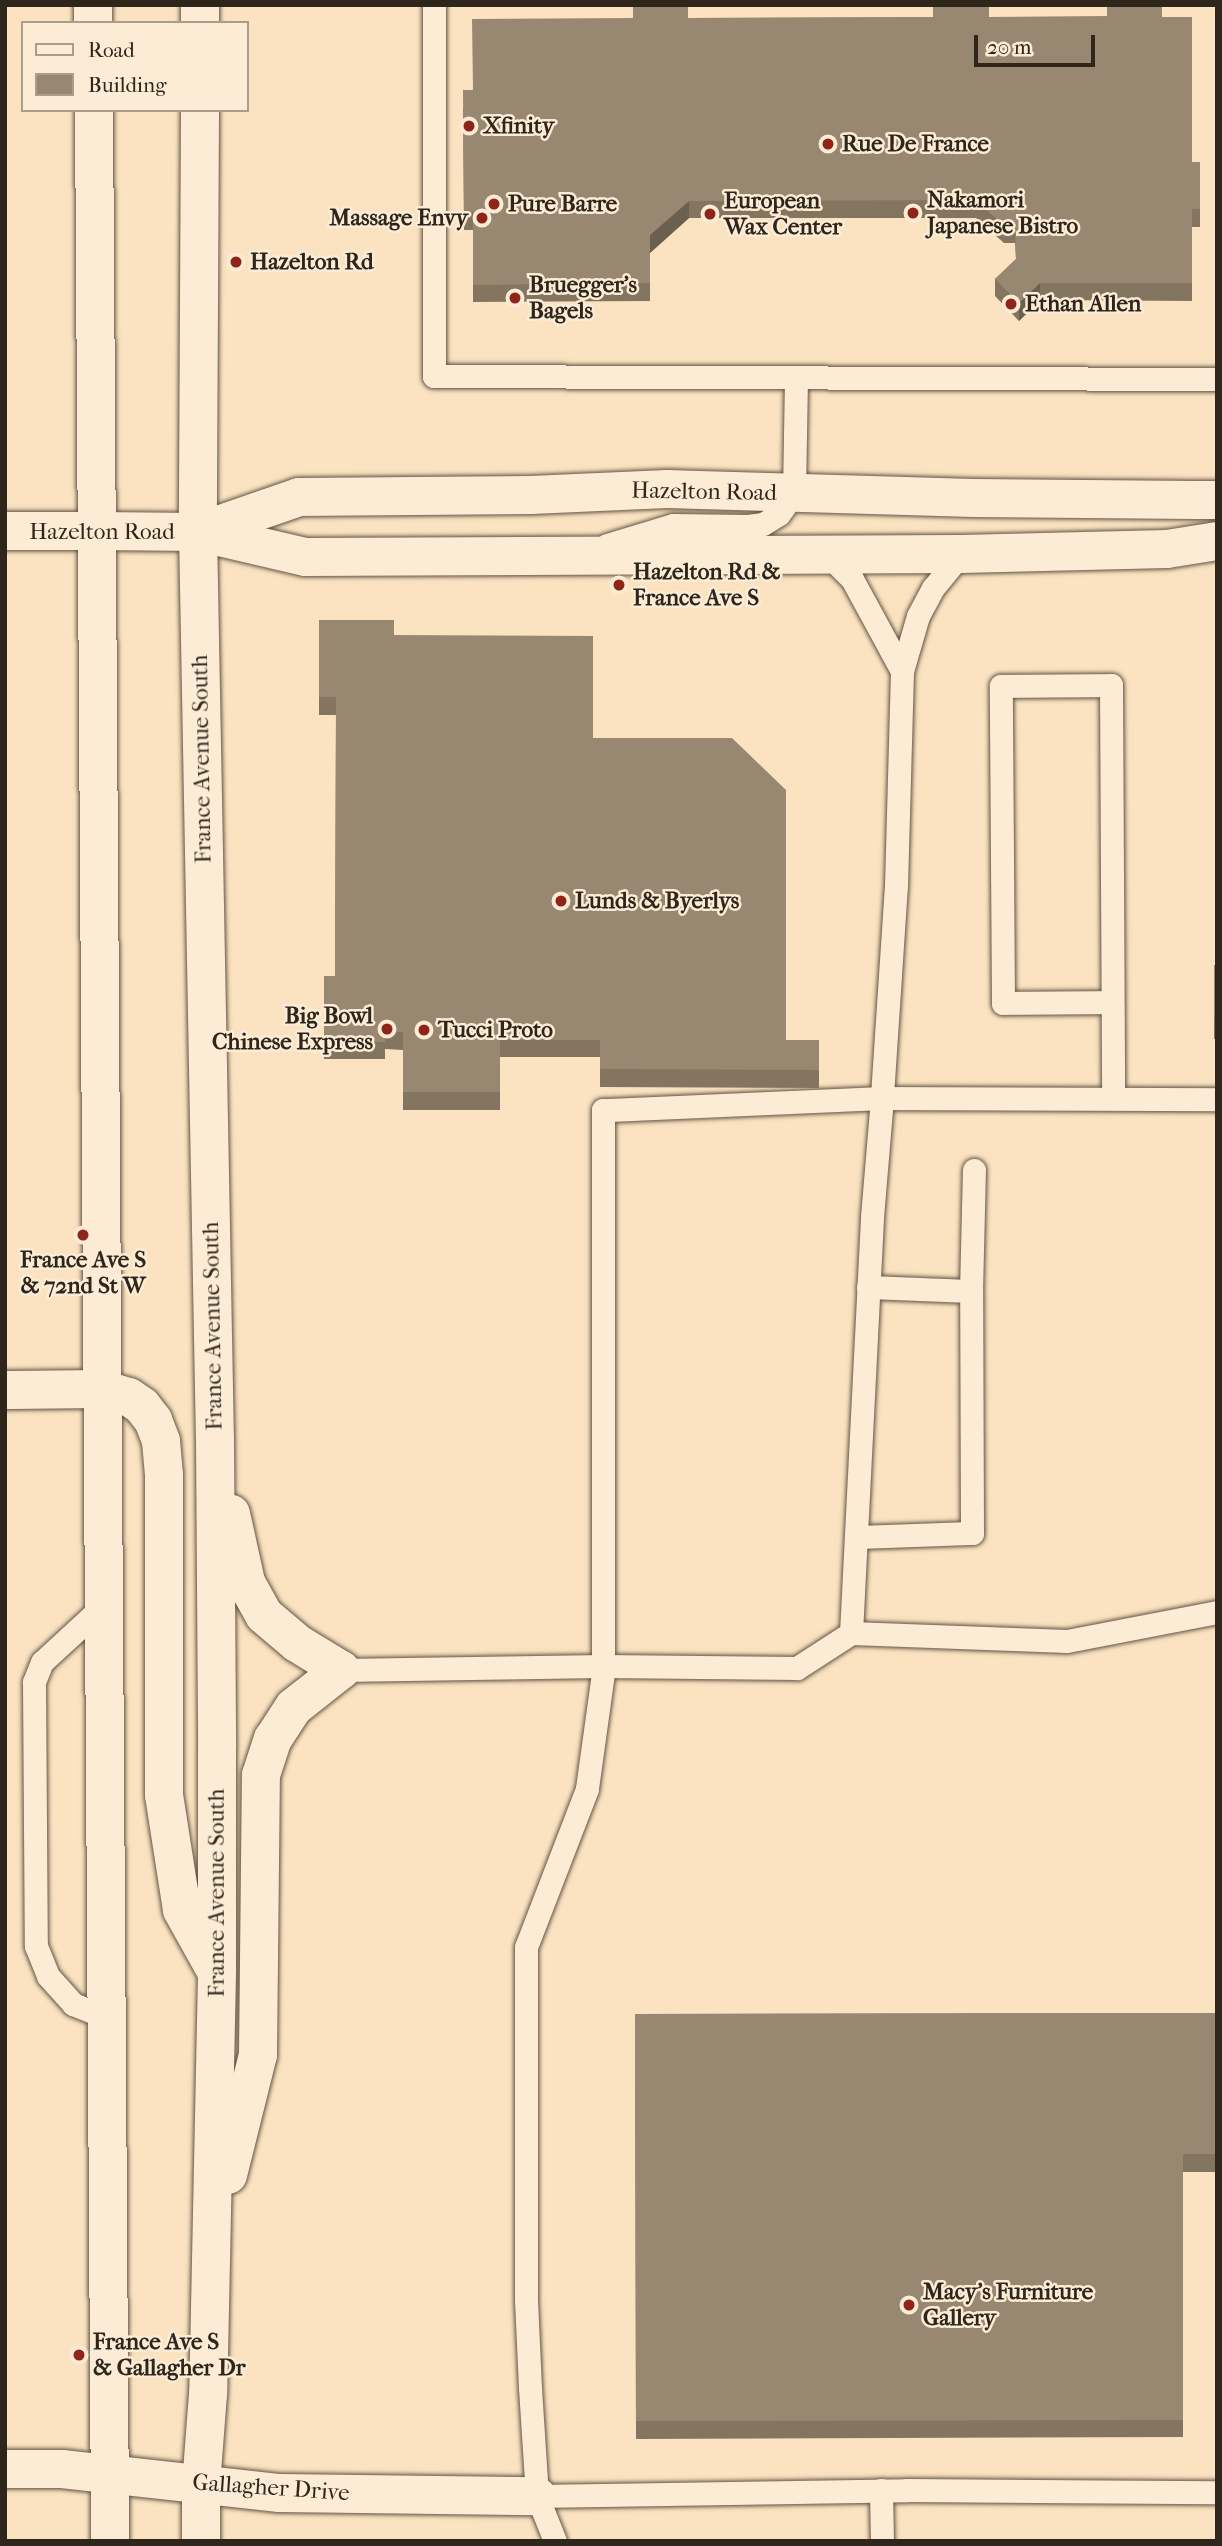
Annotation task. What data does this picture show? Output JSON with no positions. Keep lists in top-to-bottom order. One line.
{"streets":{"main road":["Hazelton Road","France Avenue South","Gallagher Drive"]},"crossings":[["Hazelton Road","France Avenue South"],["France Avenue South","Gallagher Drive"]],"places":["Xfinity","Rue De France","Pure Barre","Nakamori Japanese Bistro","European Wax Center","Massage Envy","Hazelton Rd","Bruegger's Bagels","Ethan Allen","Hazelton Rd & France Ave S","Lunds & Byerlys","Big Bowl Chinese Express","Tucci Proto","France Ave S & 72nd St W","Macy's Furniture Gallery","France Ave S & Gallagher Dr"],"legend":["Road","Building"],"scale_bar":"20 m"}
